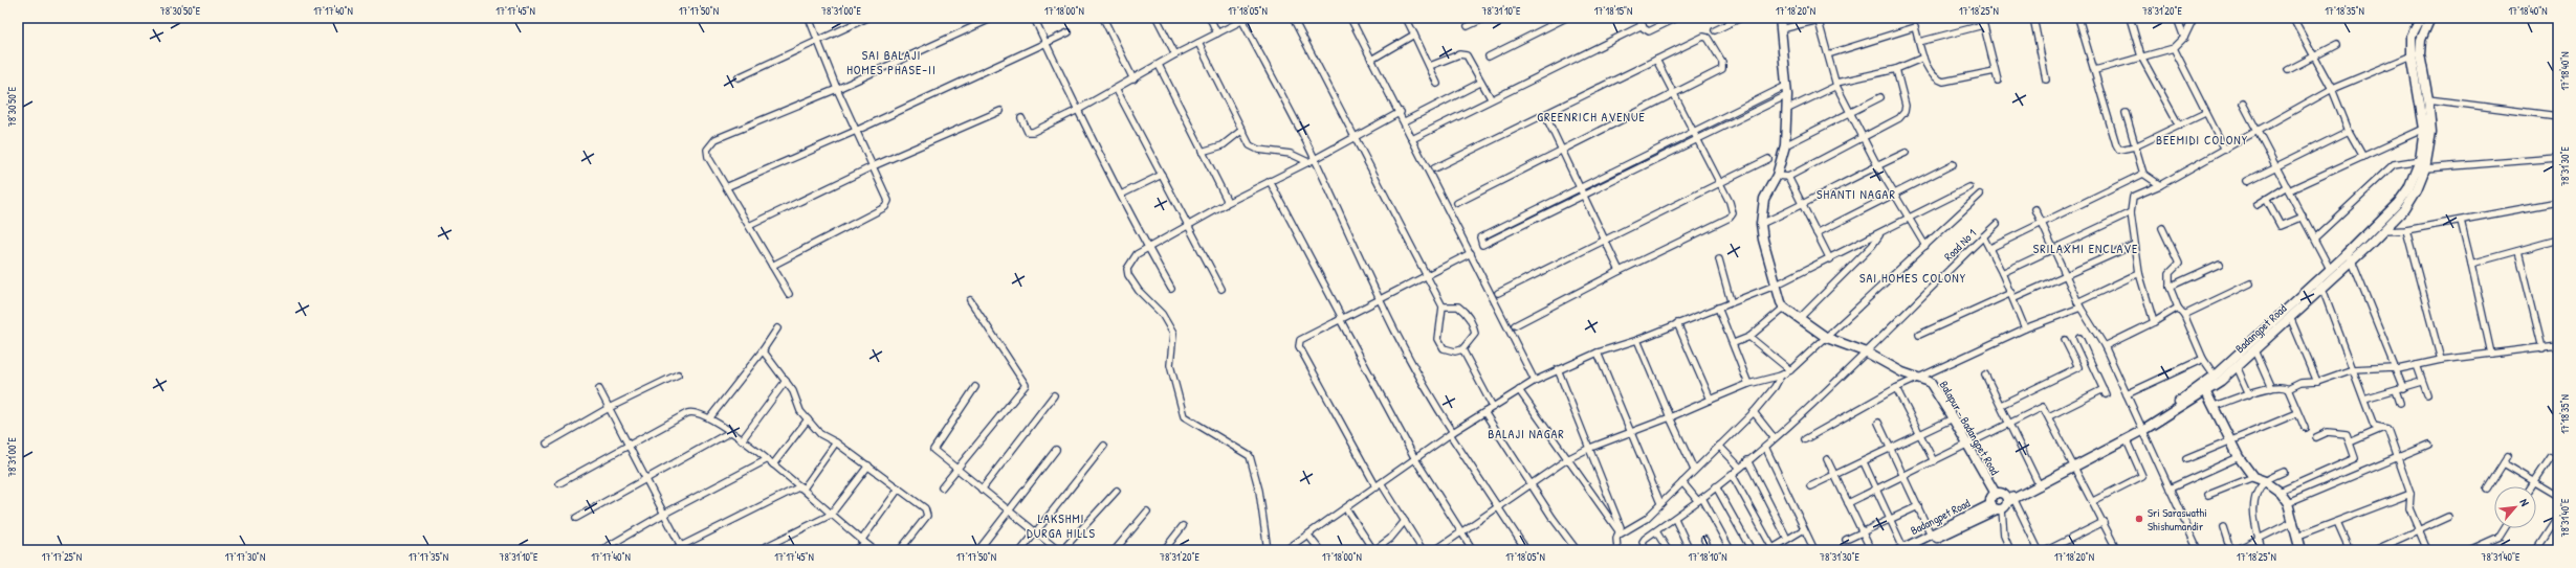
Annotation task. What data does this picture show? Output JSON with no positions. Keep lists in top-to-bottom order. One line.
{"streets":{"main road":["Badangpet Road","Balapur - Badangpet Road"],"street":["Road No 1"]},"crossings":[["Road No 1","Balapur - Badangpet Road"],["Badangpet Road","Balapur - Badangpet Road"]],"districts":["SAI BALAJI HOMES PHASE-II","GREENRICH AVENUE","BEEMIDI COLONY","SHANTI NAGAR","SRILAXMI ENCLAVE","SAI HOMES COLONY","BALAJI NAGAR","LAKSHMI DURGA HILLS"],"places":["Sri Saraswathi Shishumandir"],"north":"top right","coordinates":["78°30'50\"E","17°17'40\"N","17°17'45\"N","17°17'50\"N","78°31'00\"E","17°18'00\"N","17°18'05\"N","78°31'10\"E","17°18'15\"N","17°18'20\"N","17°18'25\"N","78°31'20\"E","17°18'35\"N","17°18'40\"N","78°31'30\"E","78°31'40\"E","17°17'25\"N","17°17'30\"N","17°17'35\"N","17°18'10\"N"]}
